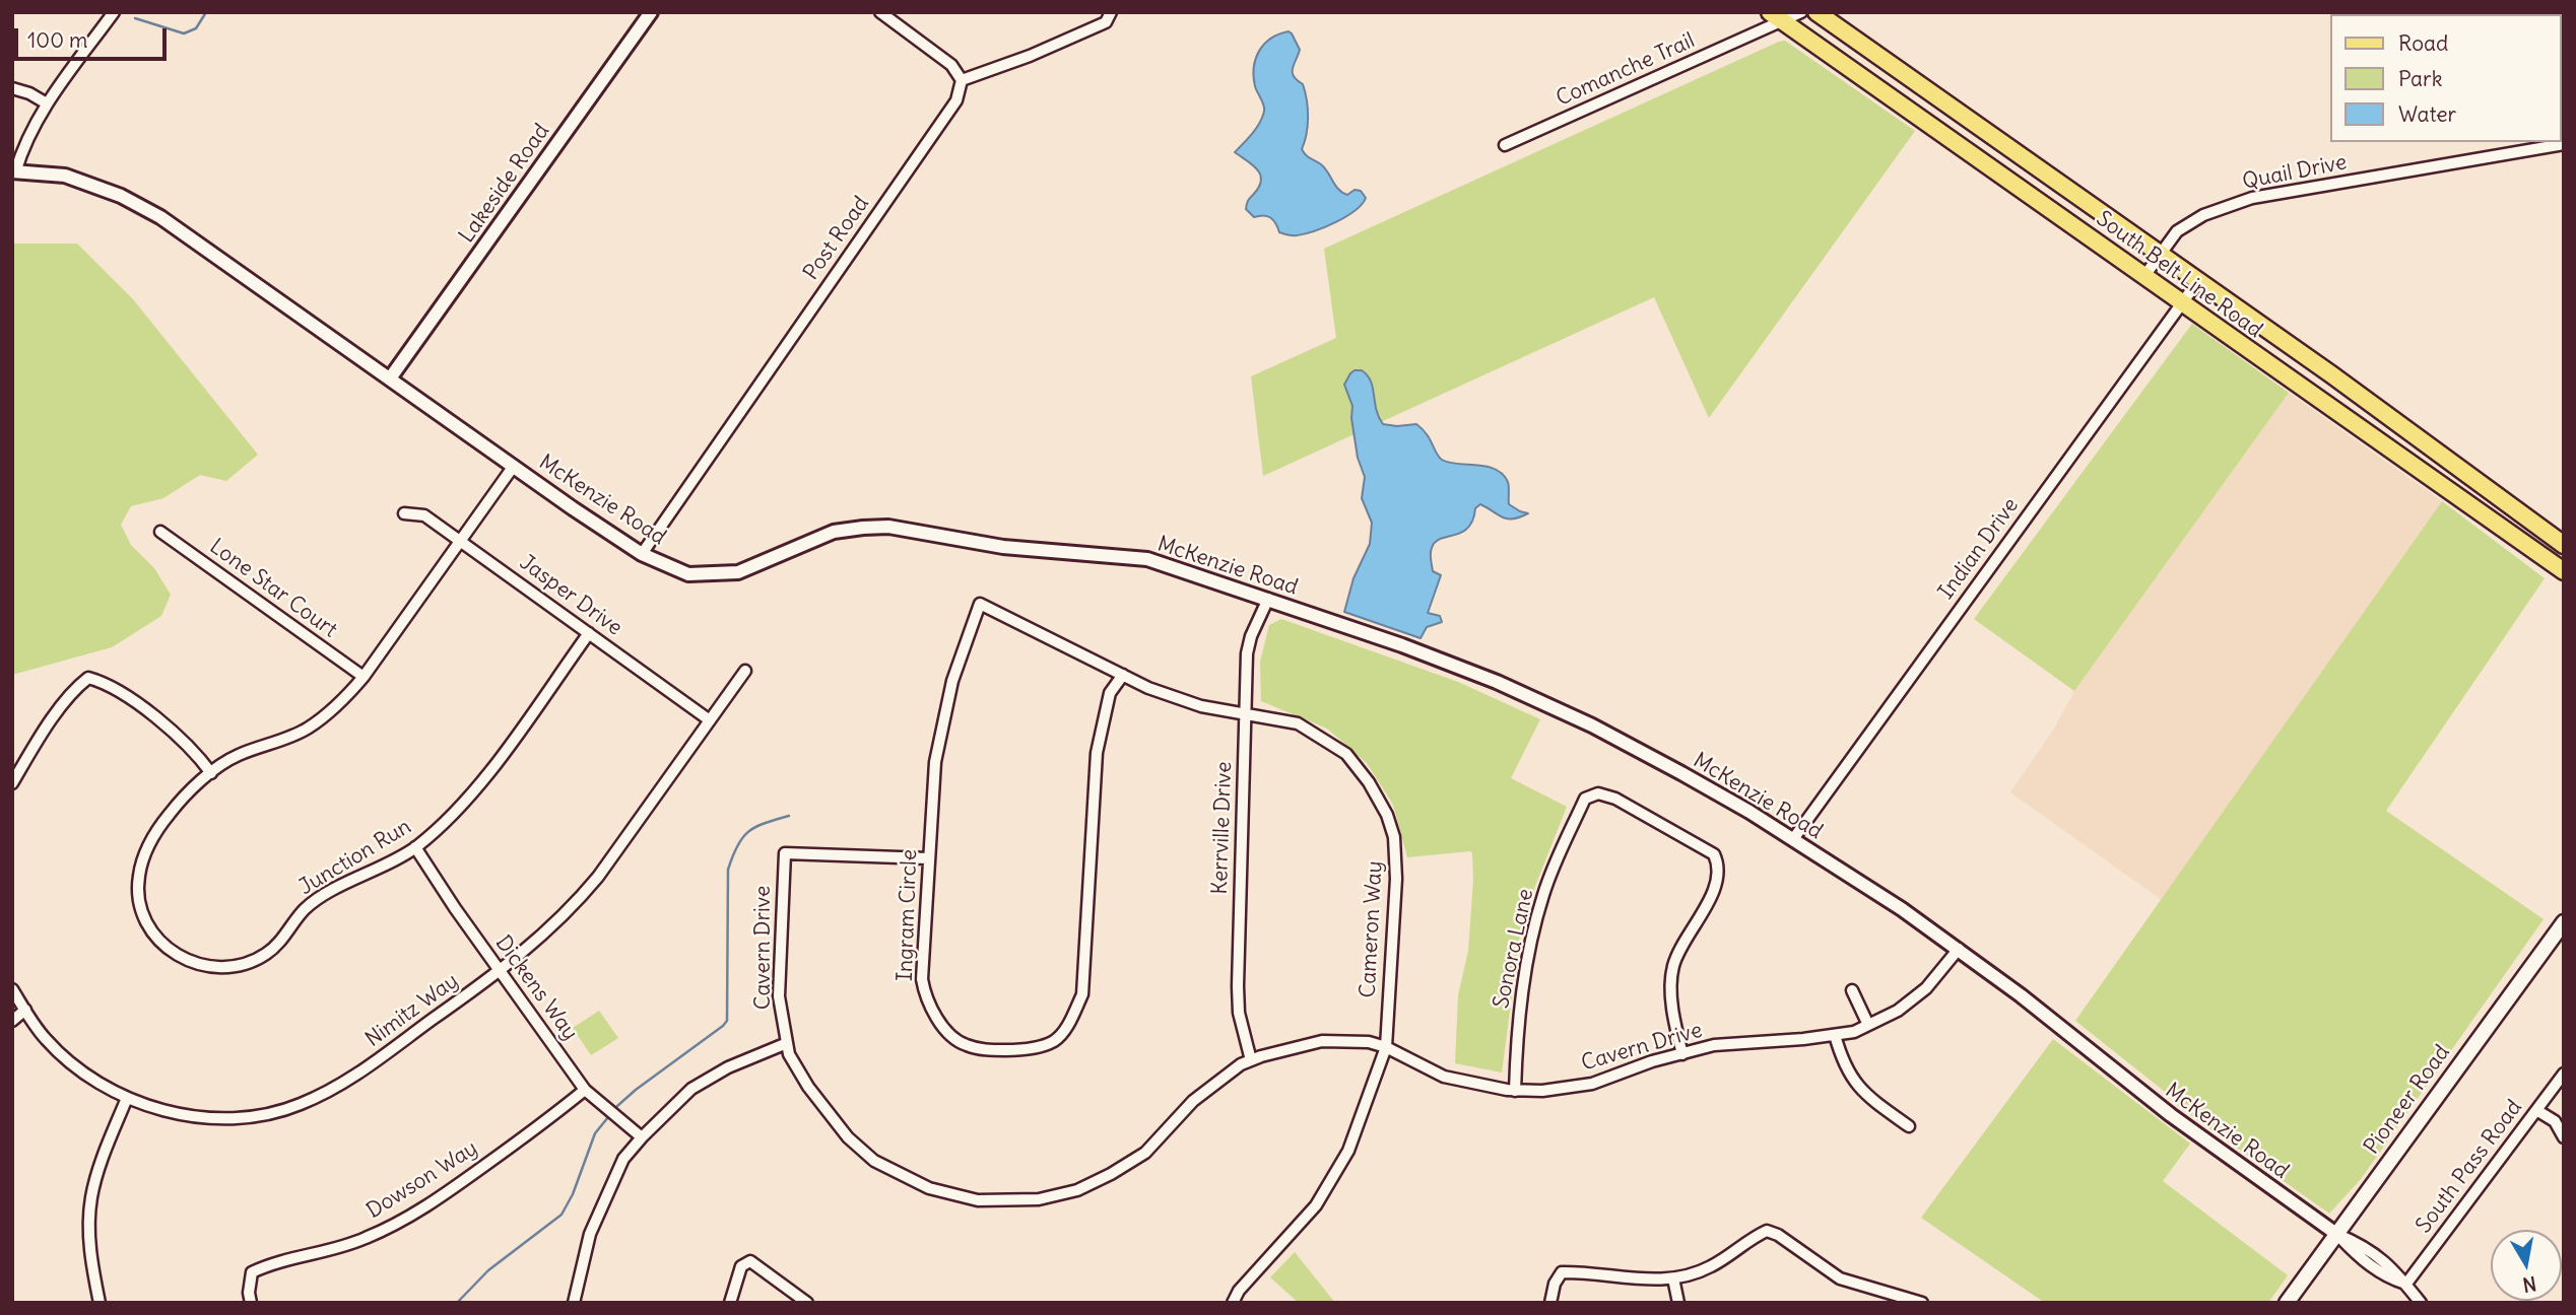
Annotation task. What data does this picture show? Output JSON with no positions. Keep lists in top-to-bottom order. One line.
{"streets":{"main road":["South Belt Line Road","Pioneer Road"],"street":["Comanche Trail","Quail Drive","Lakeside Road","Post Road","McKenzie Road","Indian Drive","Lone Star Court","Jasper Drive","Kerrville Drive","Junction Run","Ingram Circle","Cameron Way","Cavern Drive","Sonora Lane","Dickens Way","Nimitz Way","South Pass Road","Dowson Way"]},"crossings":[["Comanche Trail","South Belt Line Road"],["Quail Drive","South Belt Line Road"],["Lakeside Road","McKenzie Road"],["Post Road","McKenzie Road"],["South Belt Line Road","Indian Drive"],["McKenzie Road","Indian Drive"],["McKenzie Road","Kerrville Drive"],["McKenzie Road","Junction Run"],["McKenzie Road","Cavern Drive"],["McKenzie Road","Pioneer Road"],["Lone Star Court","Junction Run"],["Jasper Drive","Junction Run"],["Jasper Drive","Nimitz Way"],["Kerrville Drive","Cameron Way"],["Kerrville Drive","Cavern Drive"],["Junction Run","Dickens Way"],["Ingram Circle","Cameron Way"],["Ingram Circle","Cavern Drive"],["Cameron Way","Cavern Drive"],["Cavern Drive","Sonora Lane"],["Dickens Way","Nimitz Way"],["Dickens Way","Dowson Way"]],"legend":["Road","Park","Water"],"scale_bar":"100 m","north":"bottom"}
